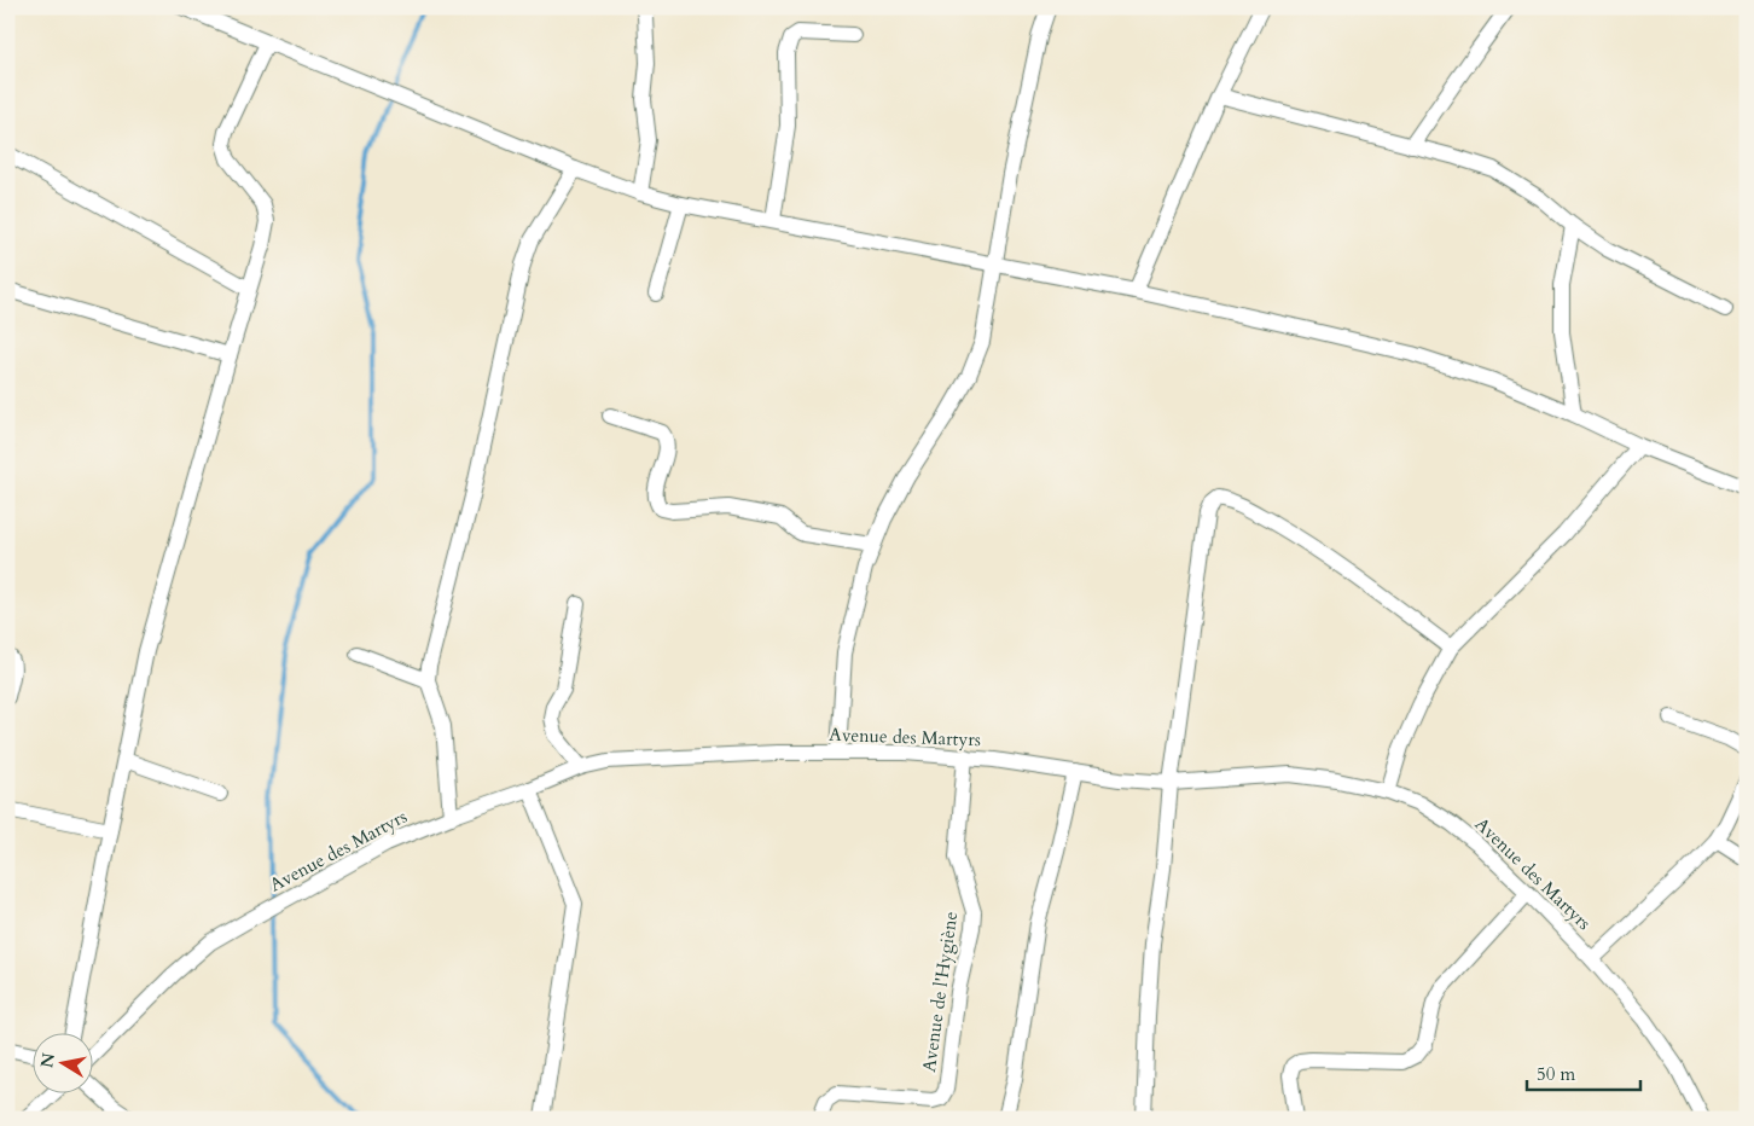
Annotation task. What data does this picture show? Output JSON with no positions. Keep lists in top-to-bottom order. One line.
{"streets":{"street":["Avenue des Martyrs","Avenue de l'Hygiène"]},"crossings":[["Avenue des Martyrs","Avenue de l'Hygiène"]],"scale_bar":"50 m","north":"left"}
